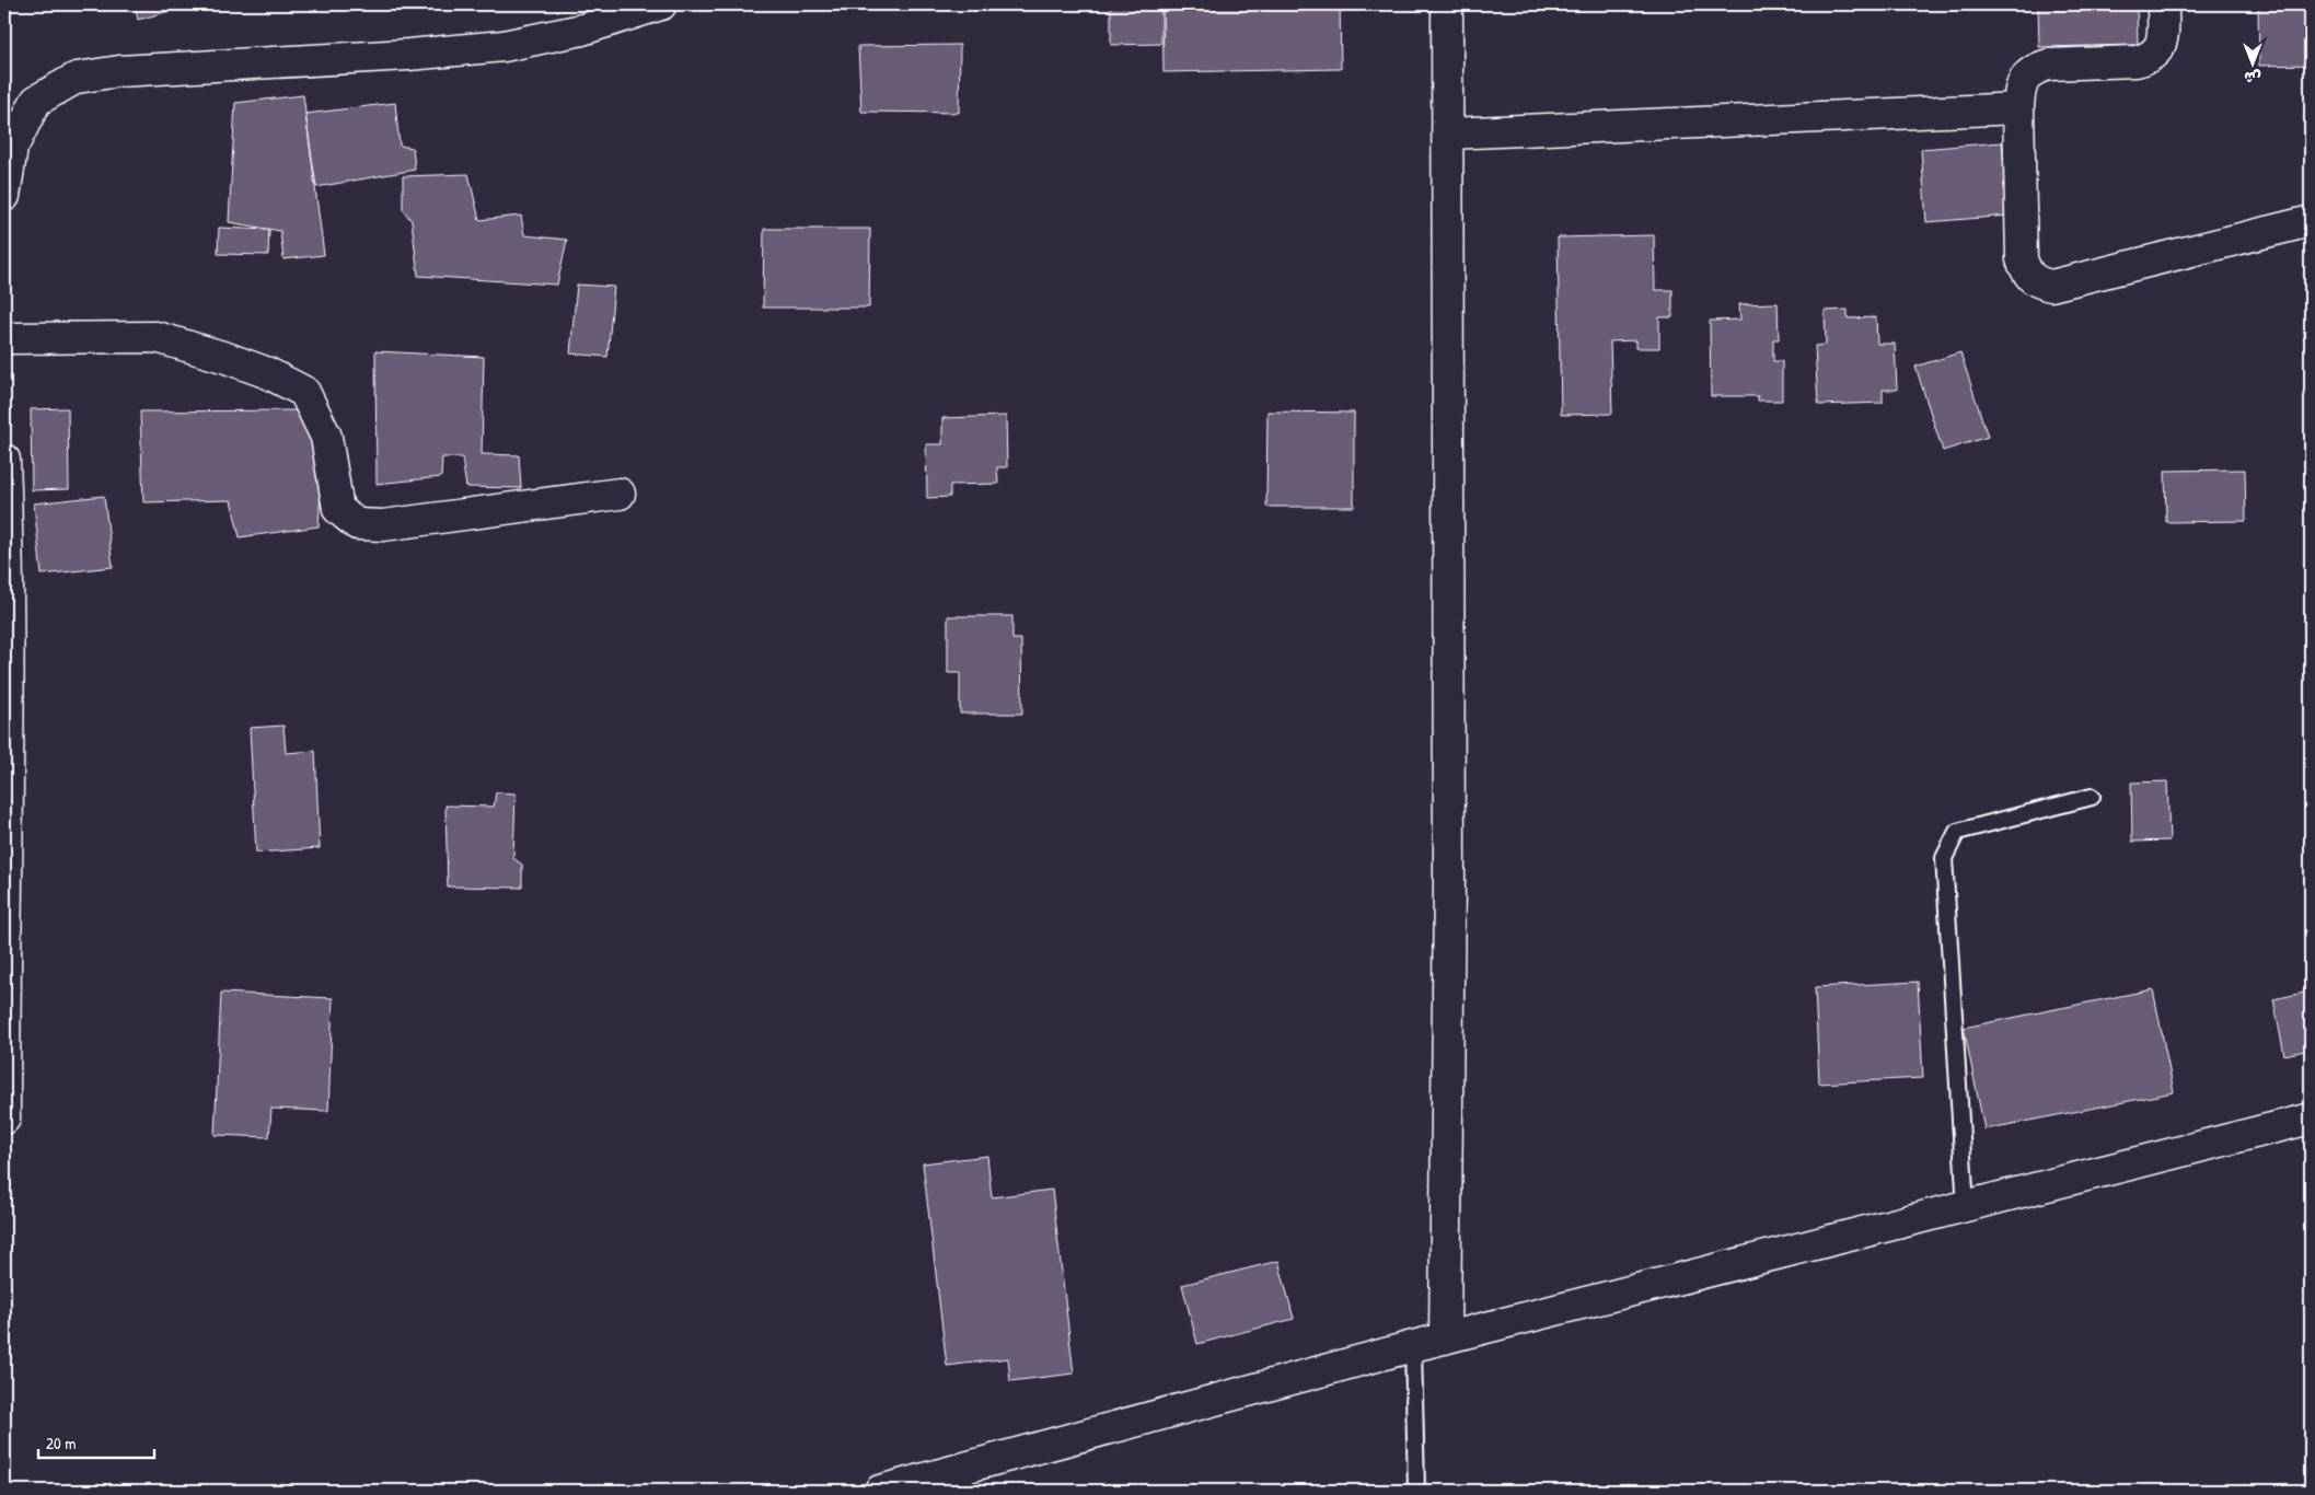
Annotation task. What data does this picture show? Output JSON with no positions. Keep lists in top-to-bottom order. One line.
{"scale_bar":"20 m","north":"bottom"}
